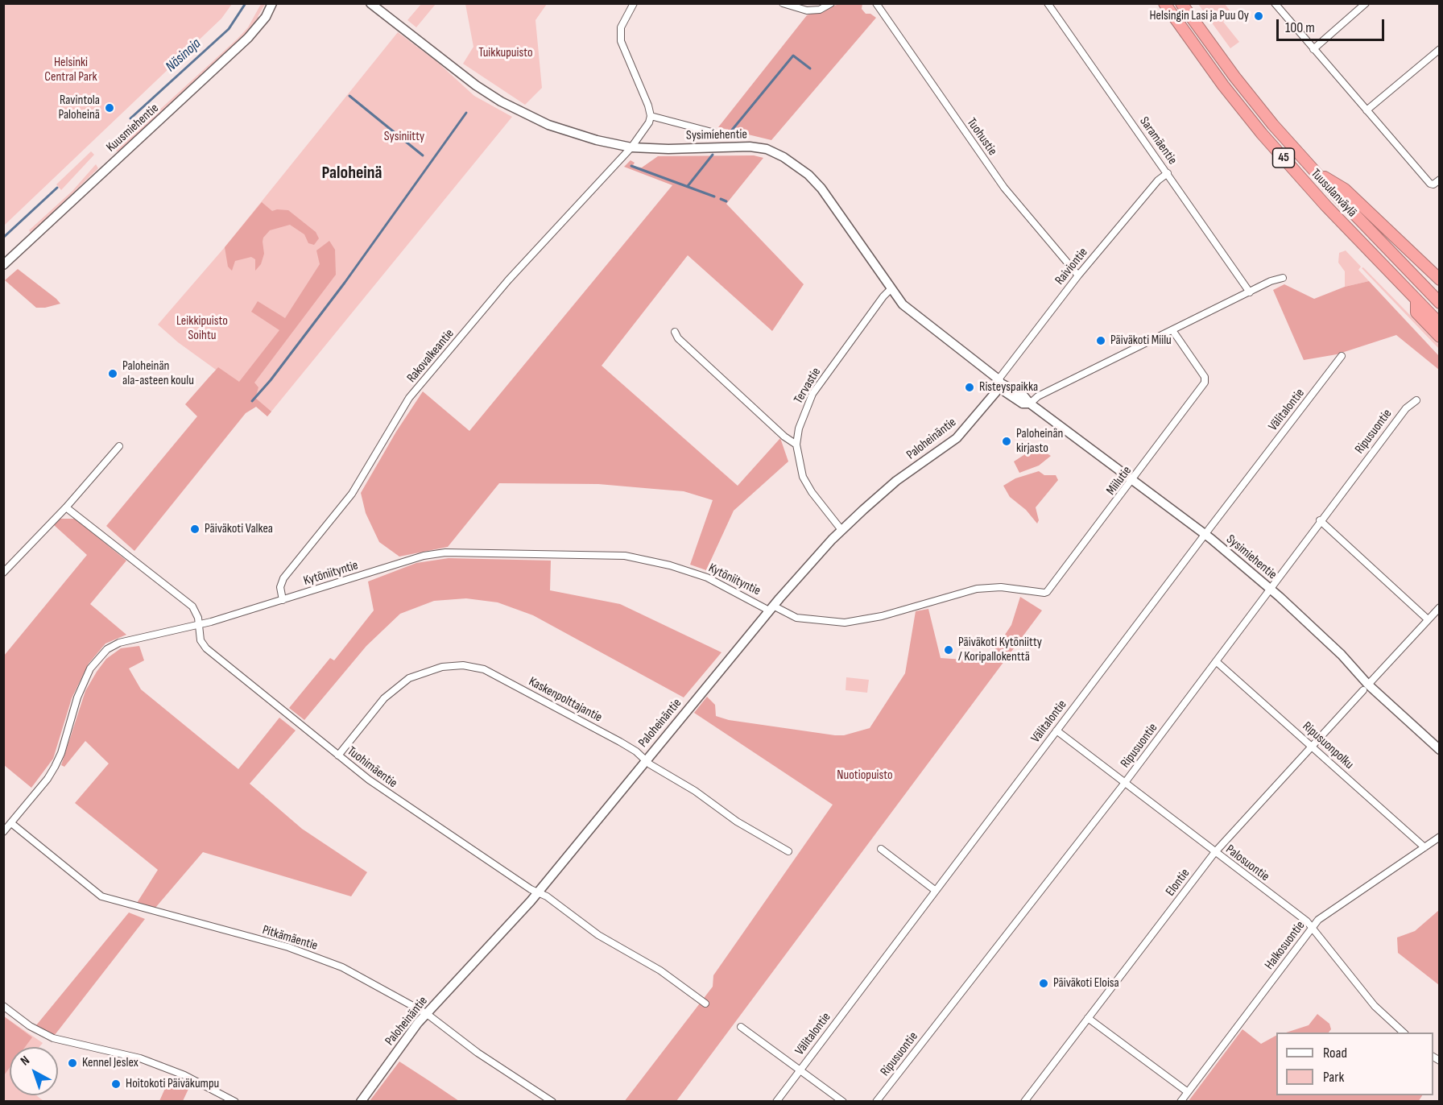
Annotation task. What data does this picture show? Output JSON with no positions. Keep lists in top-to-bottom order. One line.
{"streets":{"highway":["45","Tuusulanväylä"],"street":["Kuusmiehentie","Sysimiehentie","Tuohustie","Saramäentie","Raiviontie","Rakovalkeantie","Tervastie","Välitalontie","Ripusuontie","Paloheinäntie","Miilutie","Kytöniityntie","Kaskenpolttajantie","Ripusuonpolku","Tuohimäentie","Palosuontie","Elontie","Pitkämäentie","Halkosuontie"]},"crossings":[["Sysimiehentie","Raiviontie"],["Sysimiehentie","Rakovalkeantie"],["Sysimiehentie","Tervastie"],["Sysimiehentie","Välitalontie"],["Sysimiehentie","Ripusuontie"],["Sysimiehentie","Paloheinäntie"],["Sysimiehentie","Miilutie"],["Sysimiehentie","Elontie"],["Tuohustie","Raiviontie"],["Saramäentie","Raiviontie"],["Raiviontie","Paloheinäntie"],["Rakovalkeantie","Kytöniityntie"],["Tervastie","Paloheinäntie"],["Välitalontie","Palosuontie"],["Ripusuontie","Ripusuonpolku"],["Ripusuontie","Palosuontie"],["Paloheinäntie","Kytöniityntie"],["Paloheinäntie","Kaskenpolttajantie"],["Paloheinäntie","Tuohimäentie"],["Paloheinäntie","Pitkämäentie"],["Miilutie","Kytöniityntie"],["Kytöniityntie","Tuohimäentie"],["Kytöniityntie","Pitkämäentie"],["Kaskenpolttajantie","Tuohimäentie"],["Ripusuonpolku","Elontie"],["Ripusuonpolku","Halkosuontie"],["Palosuontie","Elontie"],["Palosuontie","Halkosuontie"]],"districts":["Paloheinä"],"water":["Näsinoja"],"parks":["Tuikkupuisto","Helsinki Central Park","Sysiniitty","Leikkipuisto Soihtu","Nuotiopuisto"],"places":["Helsingin Lasi ja Puu Oy","Ravintola Paloheinä","Päiväkoti Miilu","Paloheinän ala-asteen koulu","Risteyspaikka","Paloheinän kirjasto","Päiväkoti Valkea","Päiväkoti Kytöniitty / Koripallokenttä","Päiväkoti Eloisa","Kennel Jeslex","Hoitokoti Päiväkumpu"],"legend":["Road","Park"],"scale_bar":"100 m","north":"top left"}
